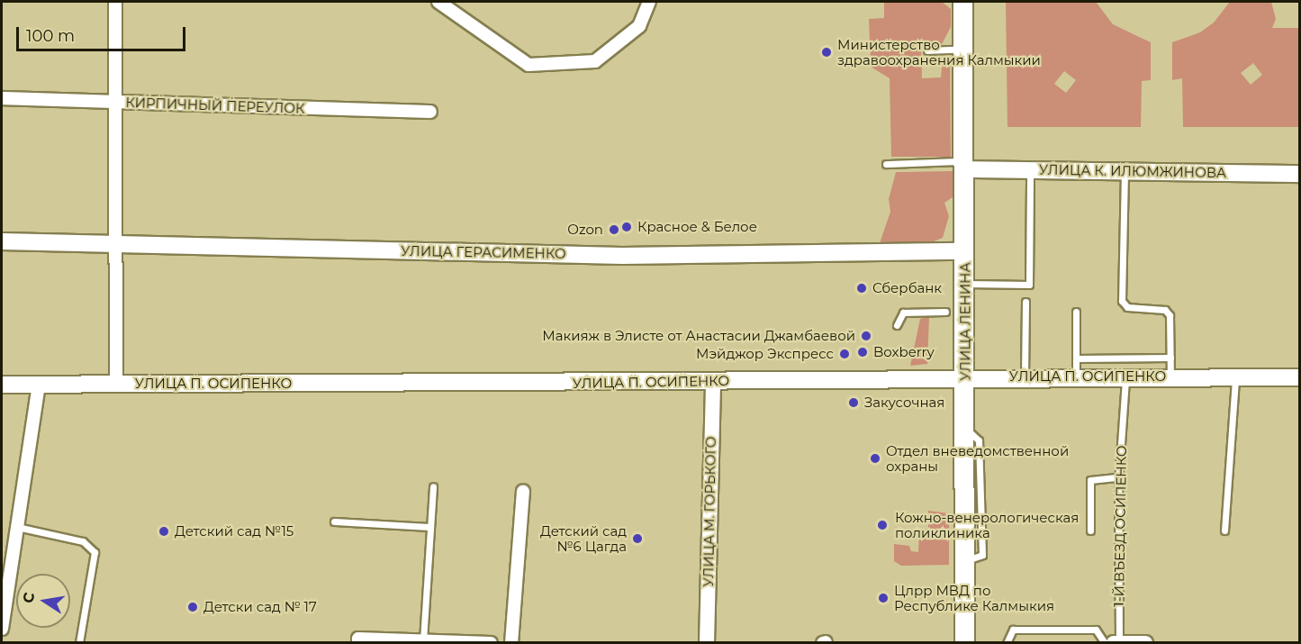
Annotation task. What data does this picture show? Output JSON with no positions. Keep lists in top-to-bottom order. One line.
{"streets":{"main road":["УЛИЦА К. ИЛЮМЖИНОВА","УЛИЦА ГЕРАСИМЕНКО","УЛИЦА ЛЕНИНА","УЛИЦА П. ОСИПЕНКО"],"street":["КИРПИЧНЫЙ ПЕРЕУЛОК","УЛИЦА М. ГОРЬКОГО"],"lane":["1-Й ВЪЕЗД ОСИПЕНКО"]},"crossings":[["УЛИЦА К. ИЛЮМЖИНОВА","УЛИЦА ЛЕНИНА"],["УЛИЦА ГЕРАСИМЕНКО","УЛИЦА ЛЕНИНА"],["УЛИЦА ЛЕНИНА","УЛИЦА П. ОСИПЕНКО"],["УЛИЦА П. ОСИПЕНКО","УЛИЦА М. ГОРЬКОГО"],["УЛИЦА П. ОСИПЕНКО","1-Й ВЪЕЗД ОСИПЕНКО"]],"places":["Министерство здравоохранения Калмыкии","Красное & Белое","Ozon","Сбербанк","Макияж в Элисте от Анастасии Джамбаевой","Boxberry","Мэйджор Экспресс","Закусoчная","Отдел вневедомственной охраны","Кожно-венерологическая поликлиника","Детский сад №15","Детский сад №6 Цагда","Цлрр МВД по Республике Калмыкия","Детски сад № 17"],"scale_bar":"100 m","north":"left"}
